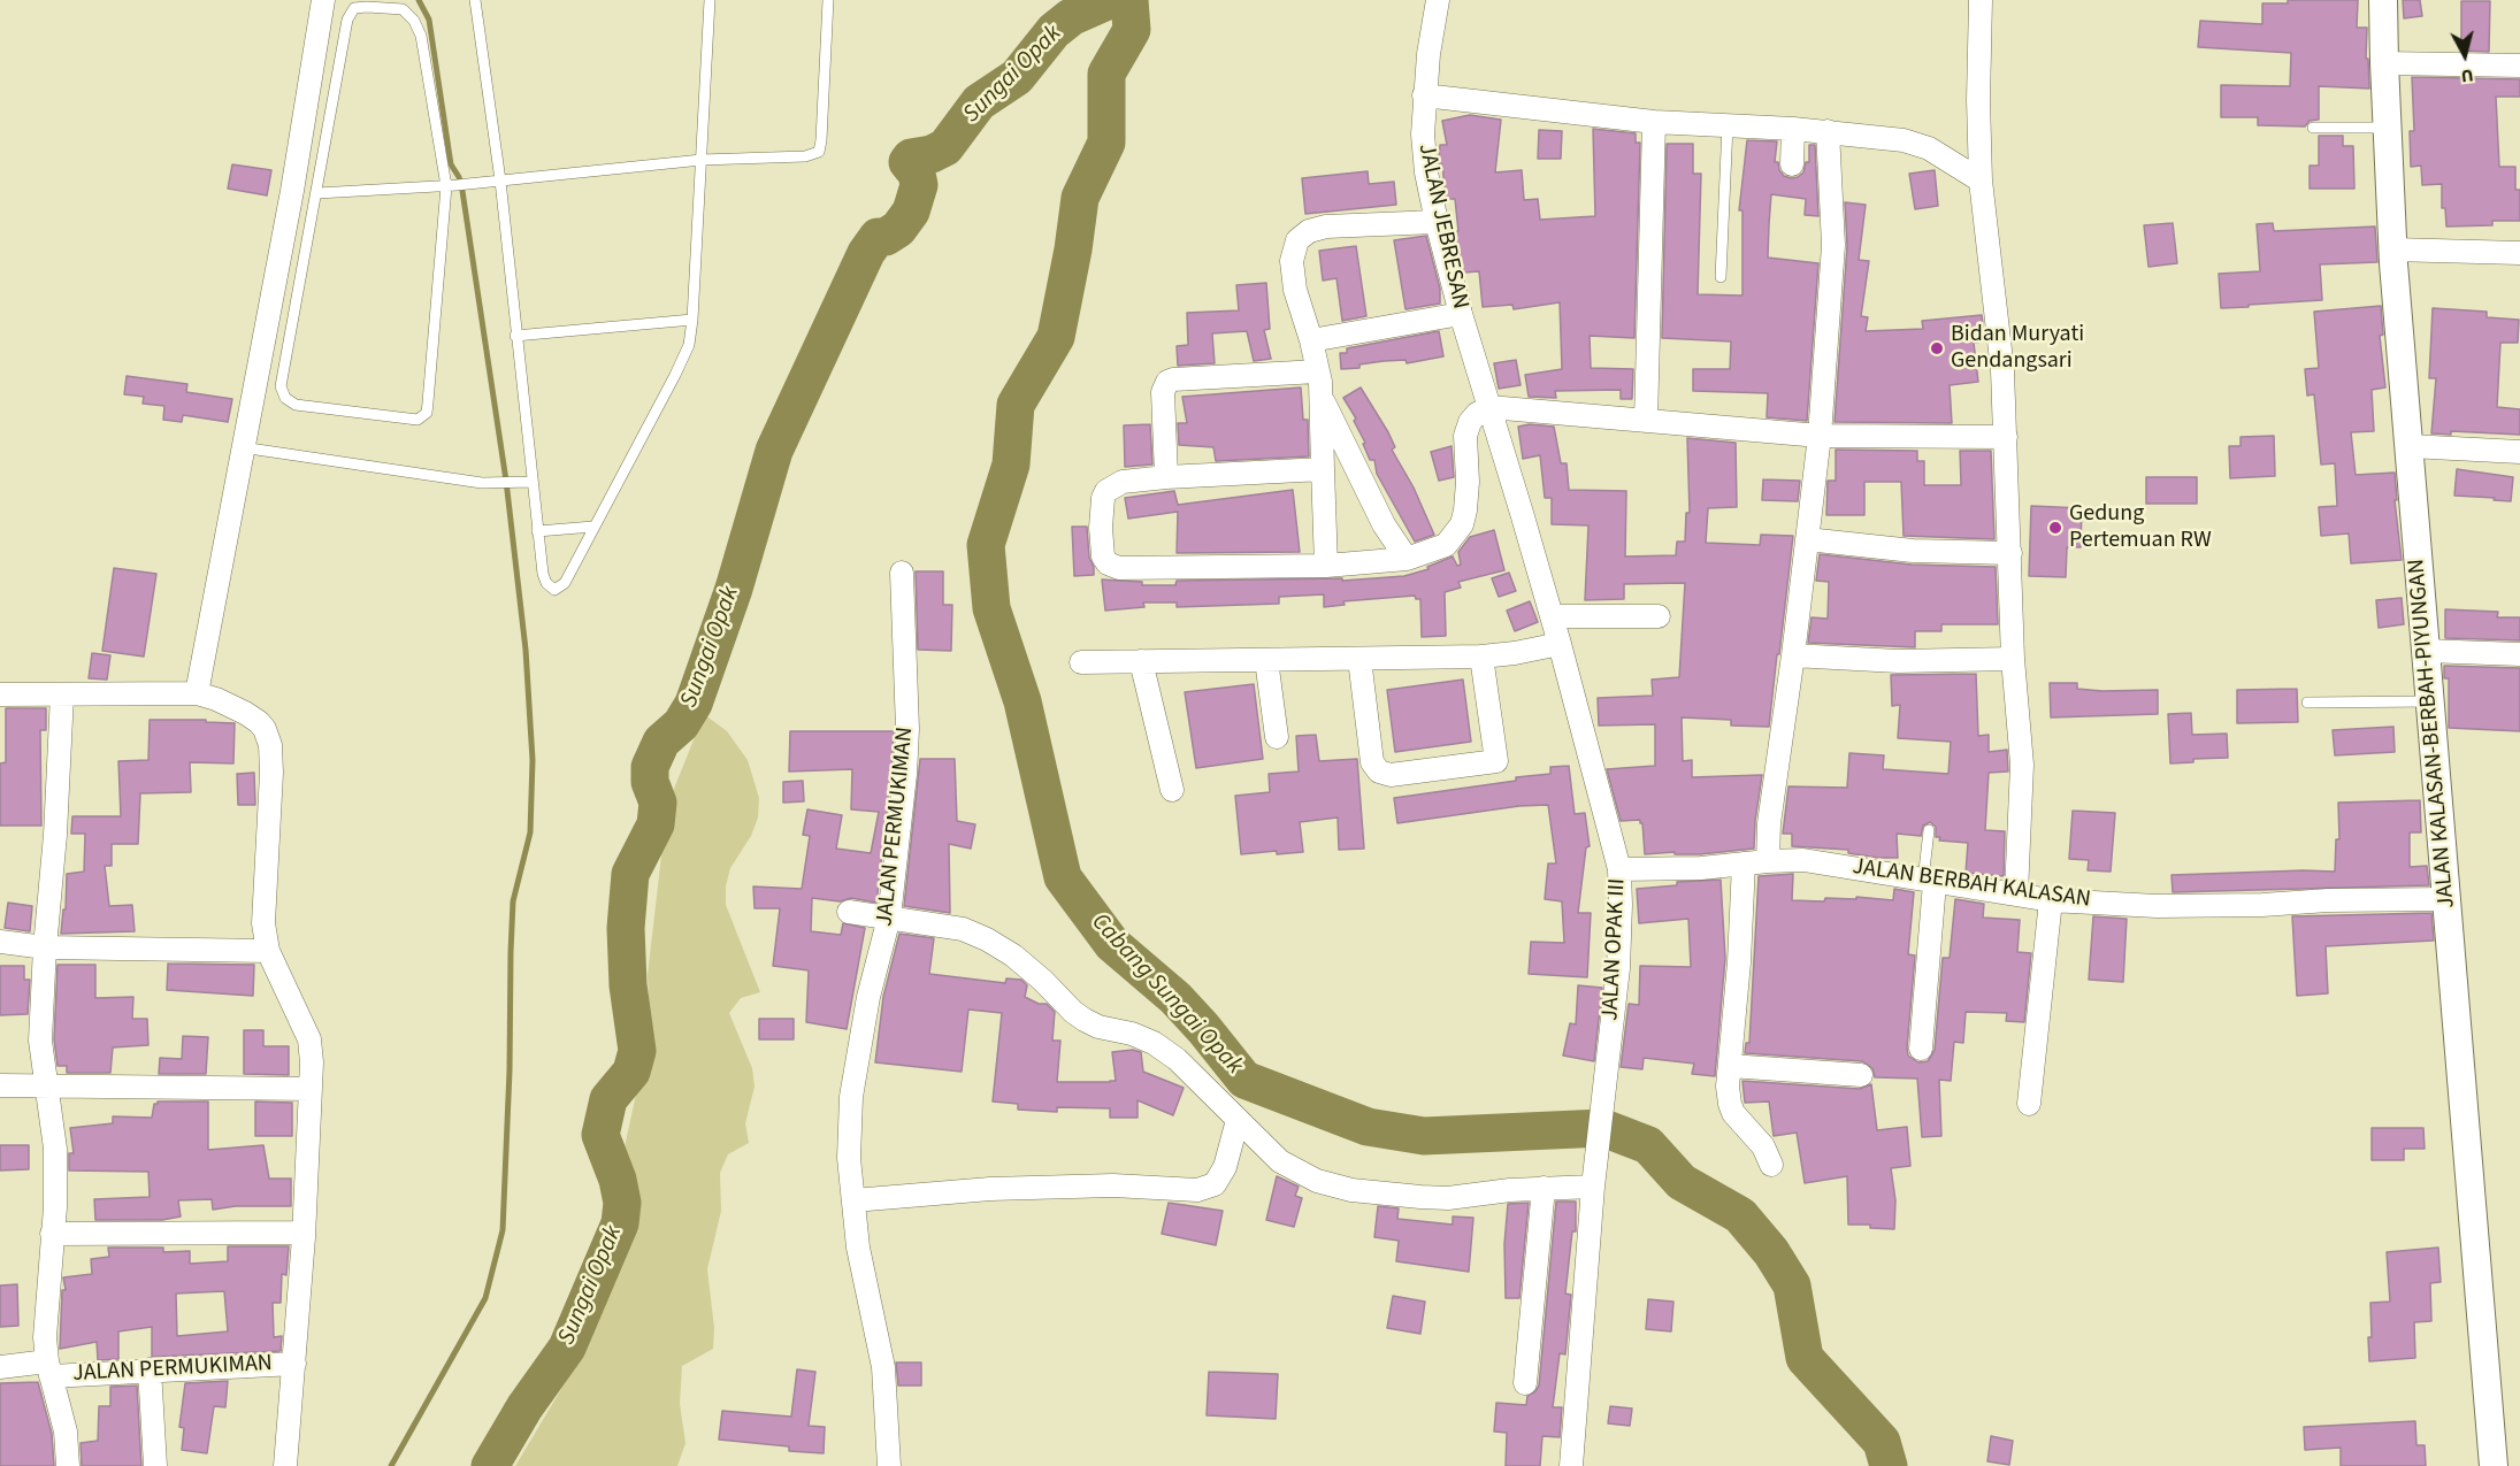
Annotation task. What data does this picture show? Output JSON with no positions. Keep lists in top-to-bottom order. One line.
{"streets":{"street":["JALAN JEBRESAN","JALAN KALASAN-BERBAH-PIYUNGAN","JALAN PERMUKIMAN","JALAN BERBAH KALASAN","JALAN OPAK III"]},"crossings":[["JALAN JEBRESAN","JALAN OPAK III"],["JALAN KALASAN-BERBAH-PIYUNGAN","JALAN BERBAH KALASAN"],["JALAN BERBAH KALASAN","JALAN OPAK III"]],"water":["Sungai Opak","Cabang Sungai Opak"],"places":["Bidan Muryati Gendangsari","Gedung Pertemuan RW"],"north":"bottom"}
